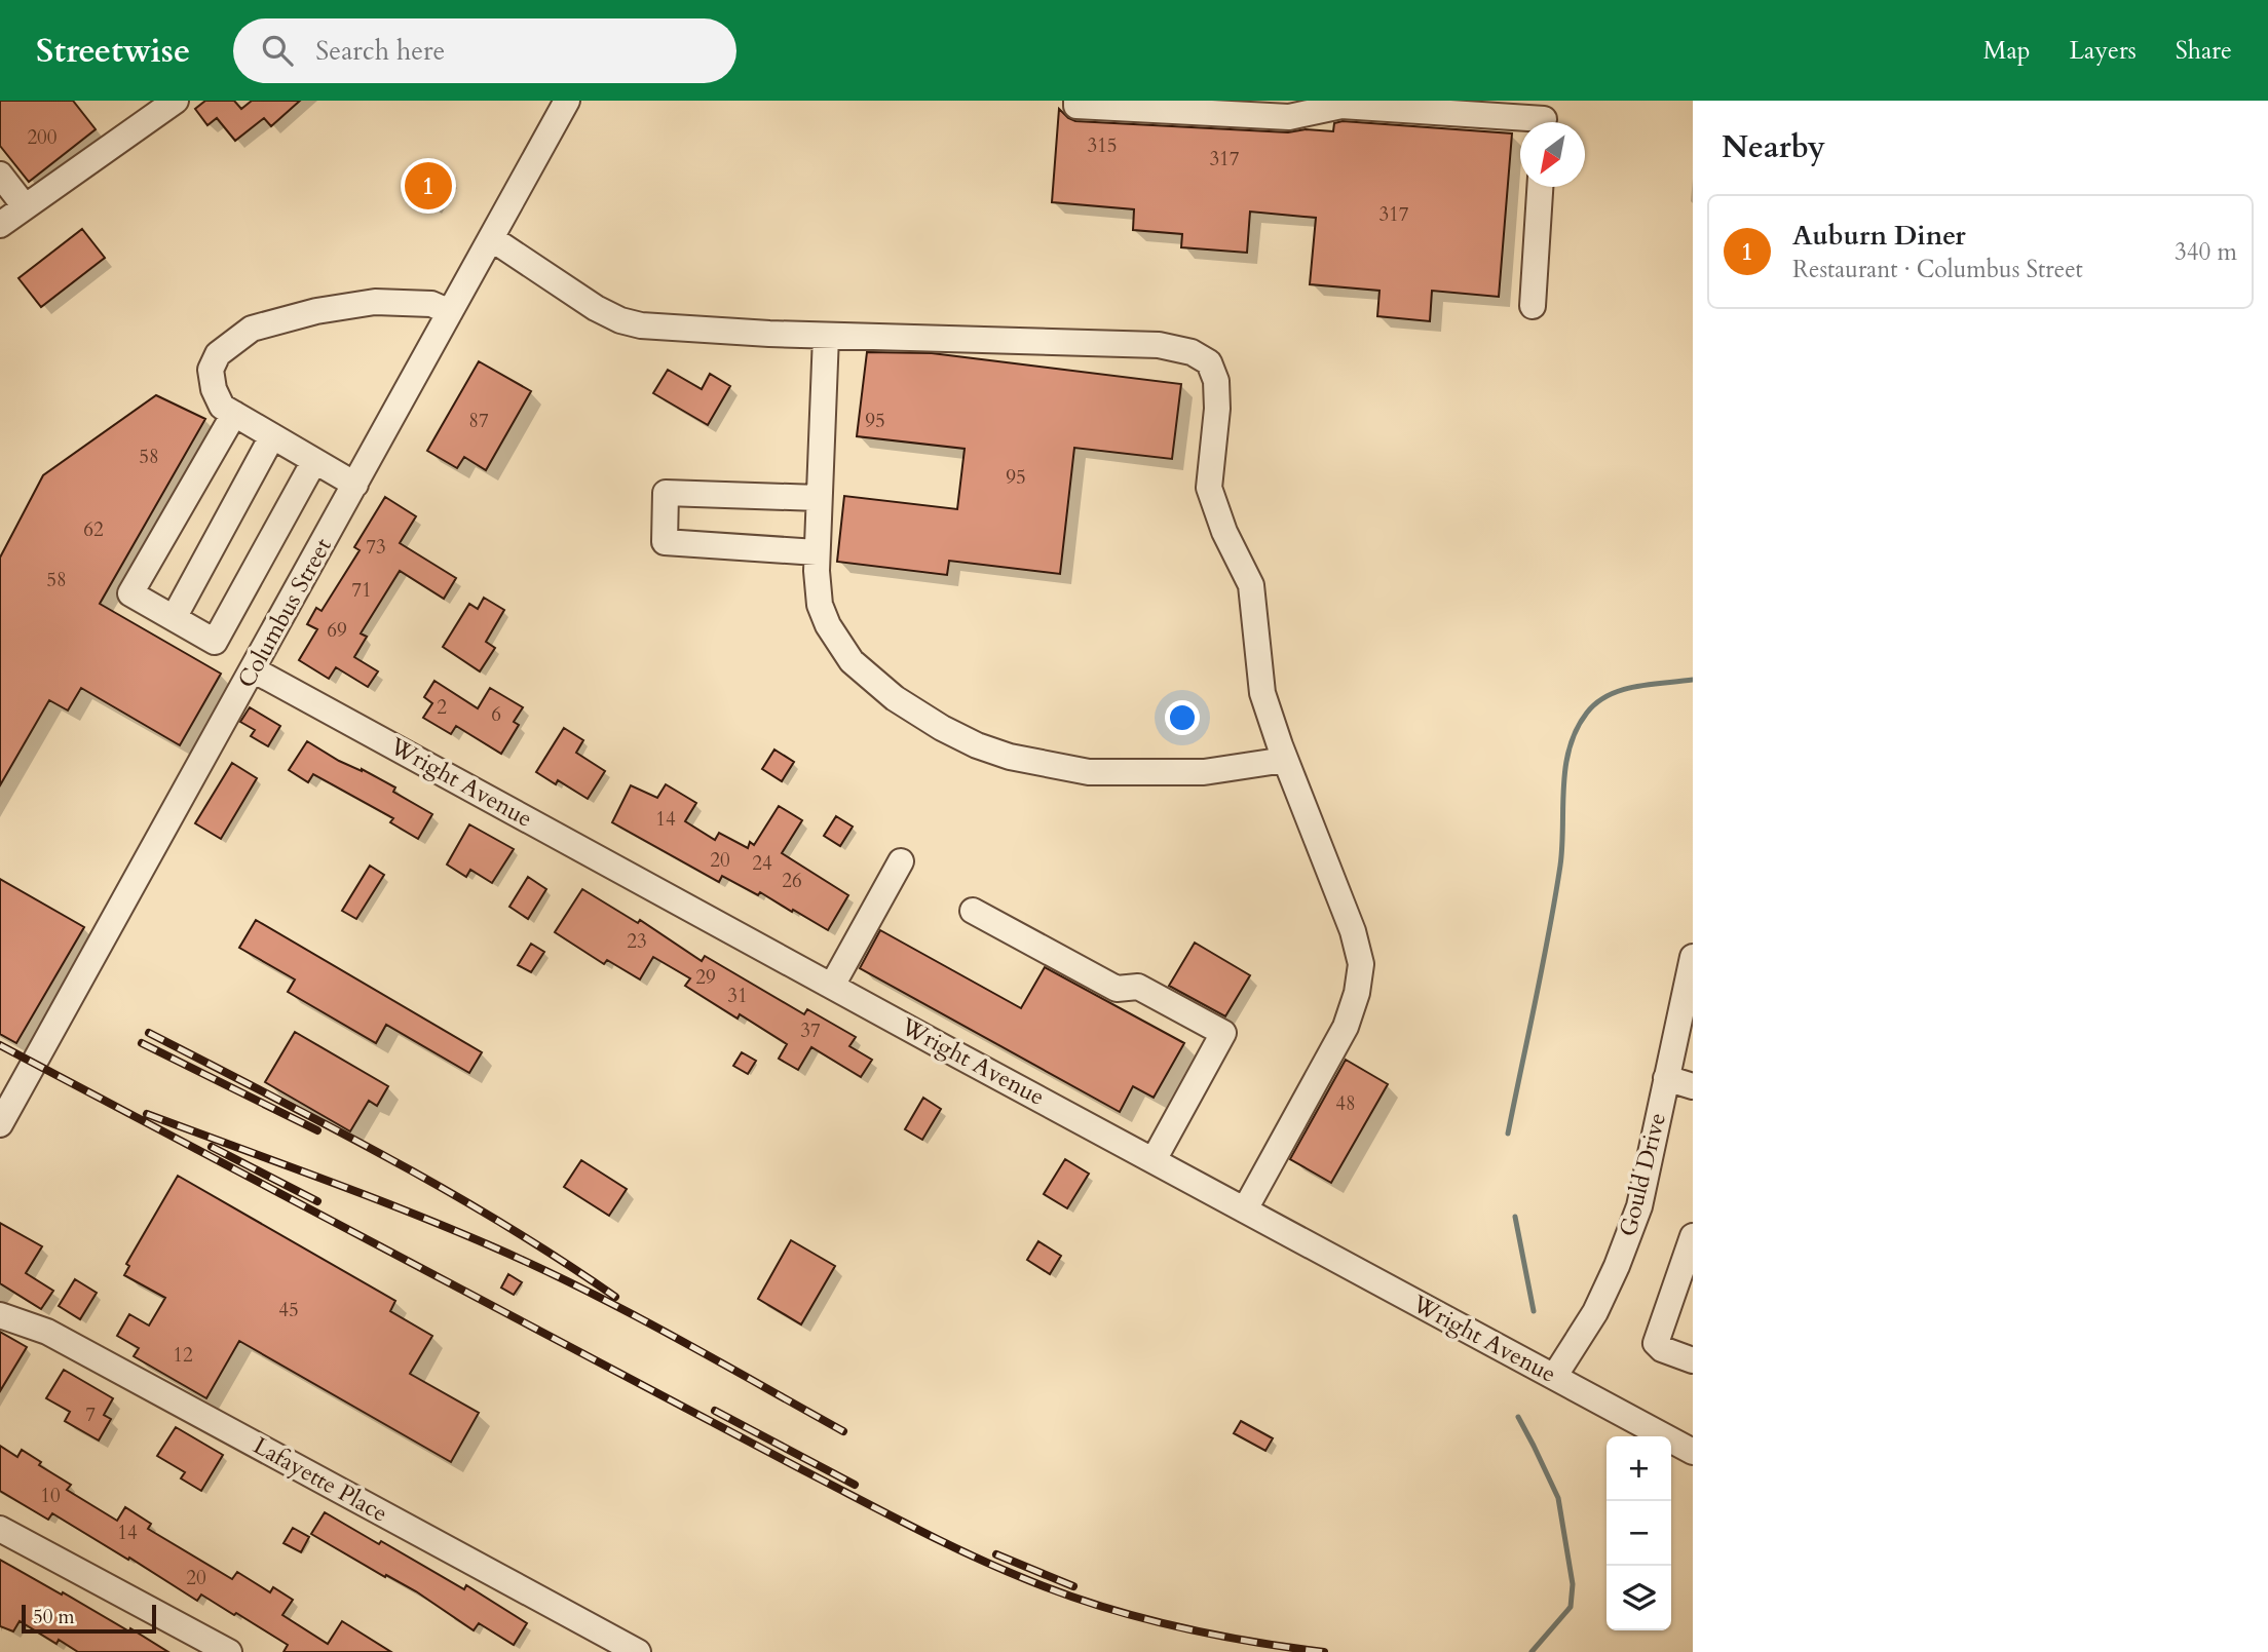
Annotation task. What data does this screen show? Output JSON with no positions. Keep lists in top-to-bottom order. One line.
{"streets":{"street":["Columbus Street","Wright Avenue","Gould Drive","Lafayette Place"]},"crossings":[["Columbus Street","Wright Avenue"],["Wright Avenue","Gould Drive"]],"house_numbers":["200","315","317","317","87","95","58","95","62","73","58","71","69","2","6","14","20","24","26","23","29","31","37","48","45","12","7","10","14","20"],"scale_bar":"50 m","north":"bottom left","page":{"header":"Streetwise","search":"Search here","nav":["Map","Layers","Share"],"heading":"Nearby","pins":"1","list":[{"mark":"1","name":"Auburn Diner","note":"Restaurant · Columbus Street","value":"340 m"}],"map_buttons":["+","−"],"scale":"50 m"}}
